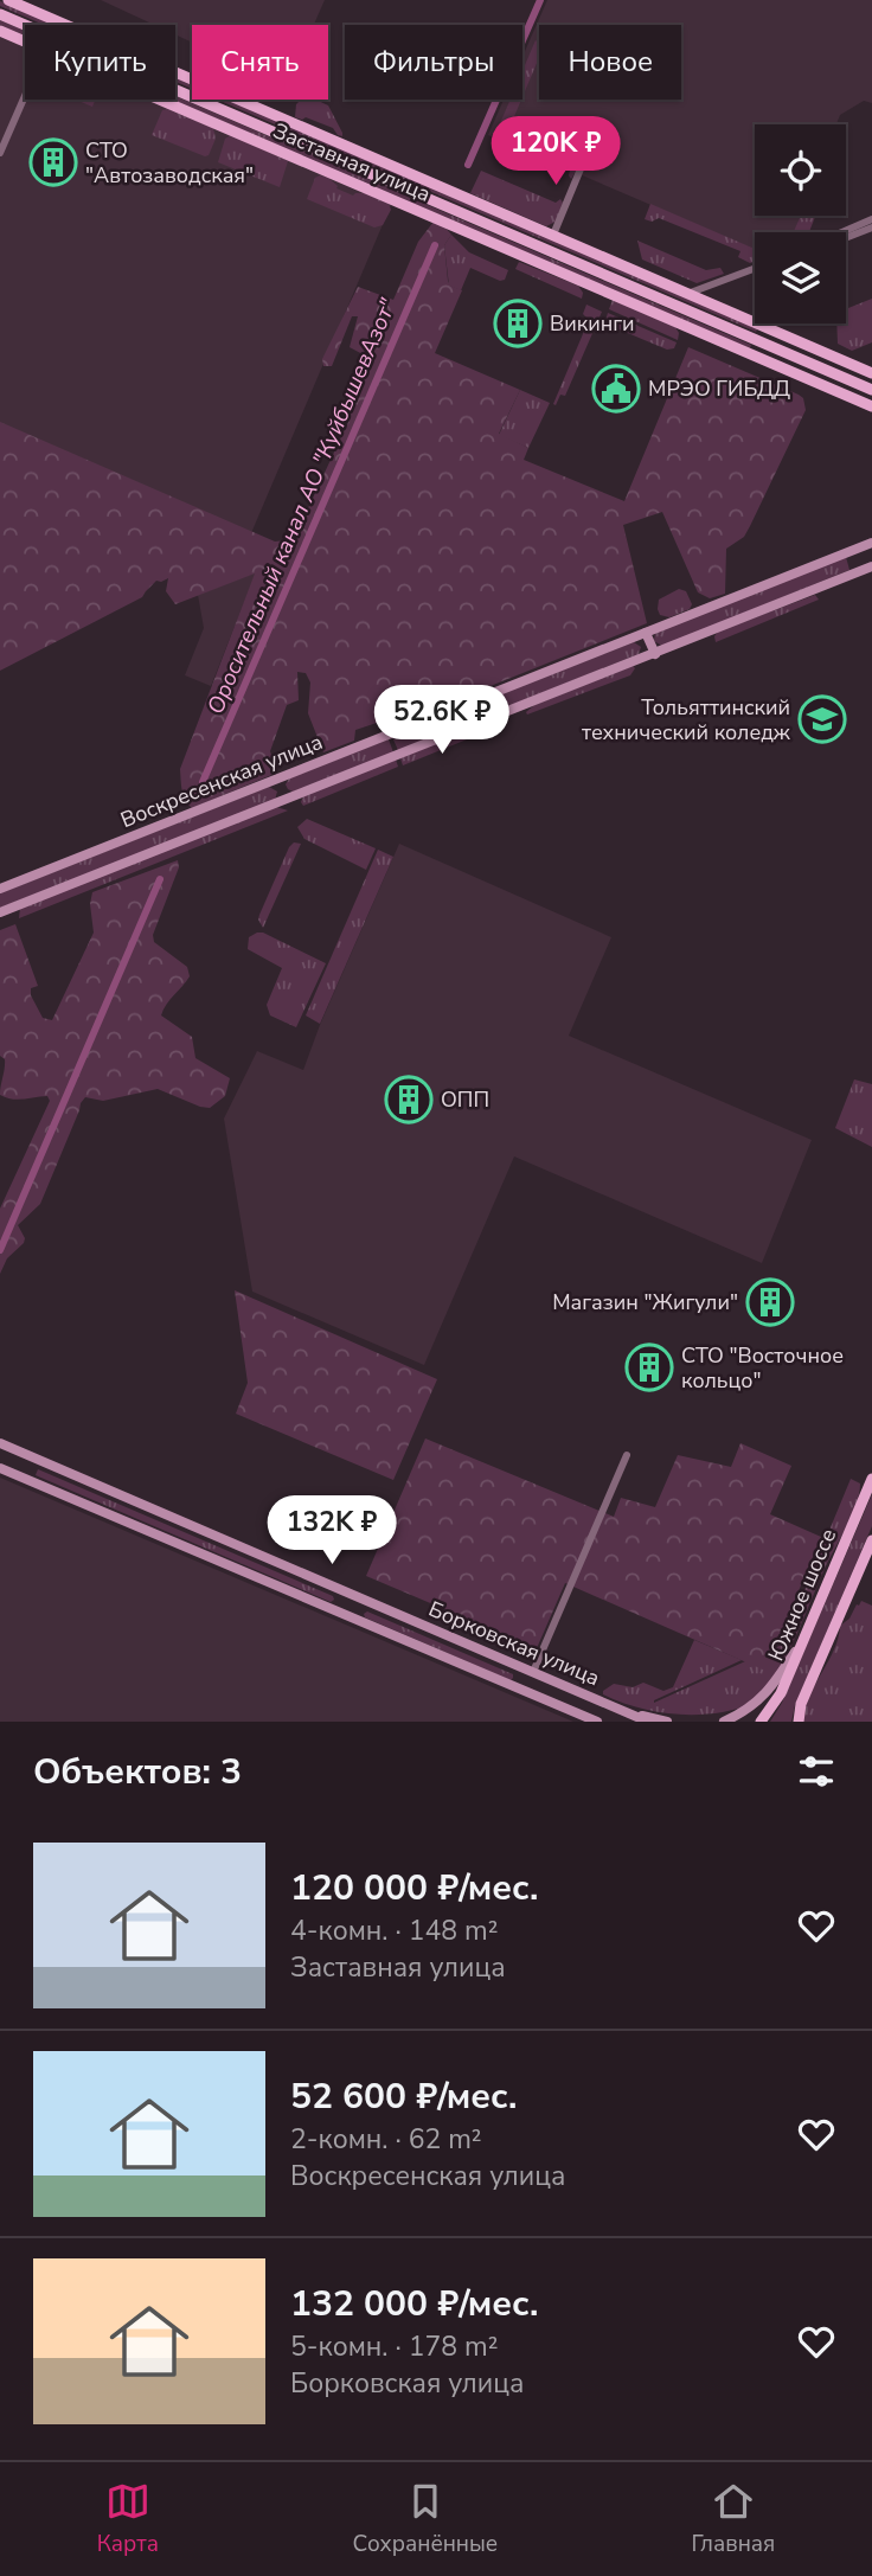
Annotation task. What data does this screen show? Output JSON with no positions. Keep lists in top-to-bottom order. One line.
{"streets":{"main road":["Заставная улица","Воскресенская улица","Южное шоссе","Борковская улица"]},"water":["Оросительный канал АО \"КуйбышевАзот\""],"places":{"building":["СТО \"Автозаводская\"","Викинги","ОПП","Магазин \"Жигули\"","СТО \"Восточное кольцо\""],"public building":["МРЭО ГИБДД"],"school or university":["Тольяттинский технический коледж"]},"page":{"chip":["Купить","Снять","Фильтры","Новое"],"price":["120K ₽","52.6K ₽","132K ₽"],"heading":"Объектов: 3","list":[{"name":"120 000 ₽/мес.","note":"4-комн. · 148 m² · Заставная улица"},{"name":"52 600 ₽/мес.","note":"2-комн. · 62 m² · Воскресенская улица"},{"name":"132 000 ₽/мес.","note":"5-комн. · 178 m² · Борковская улица"}],"tabs":["Карта","Сохранённые","Главная"]}}
